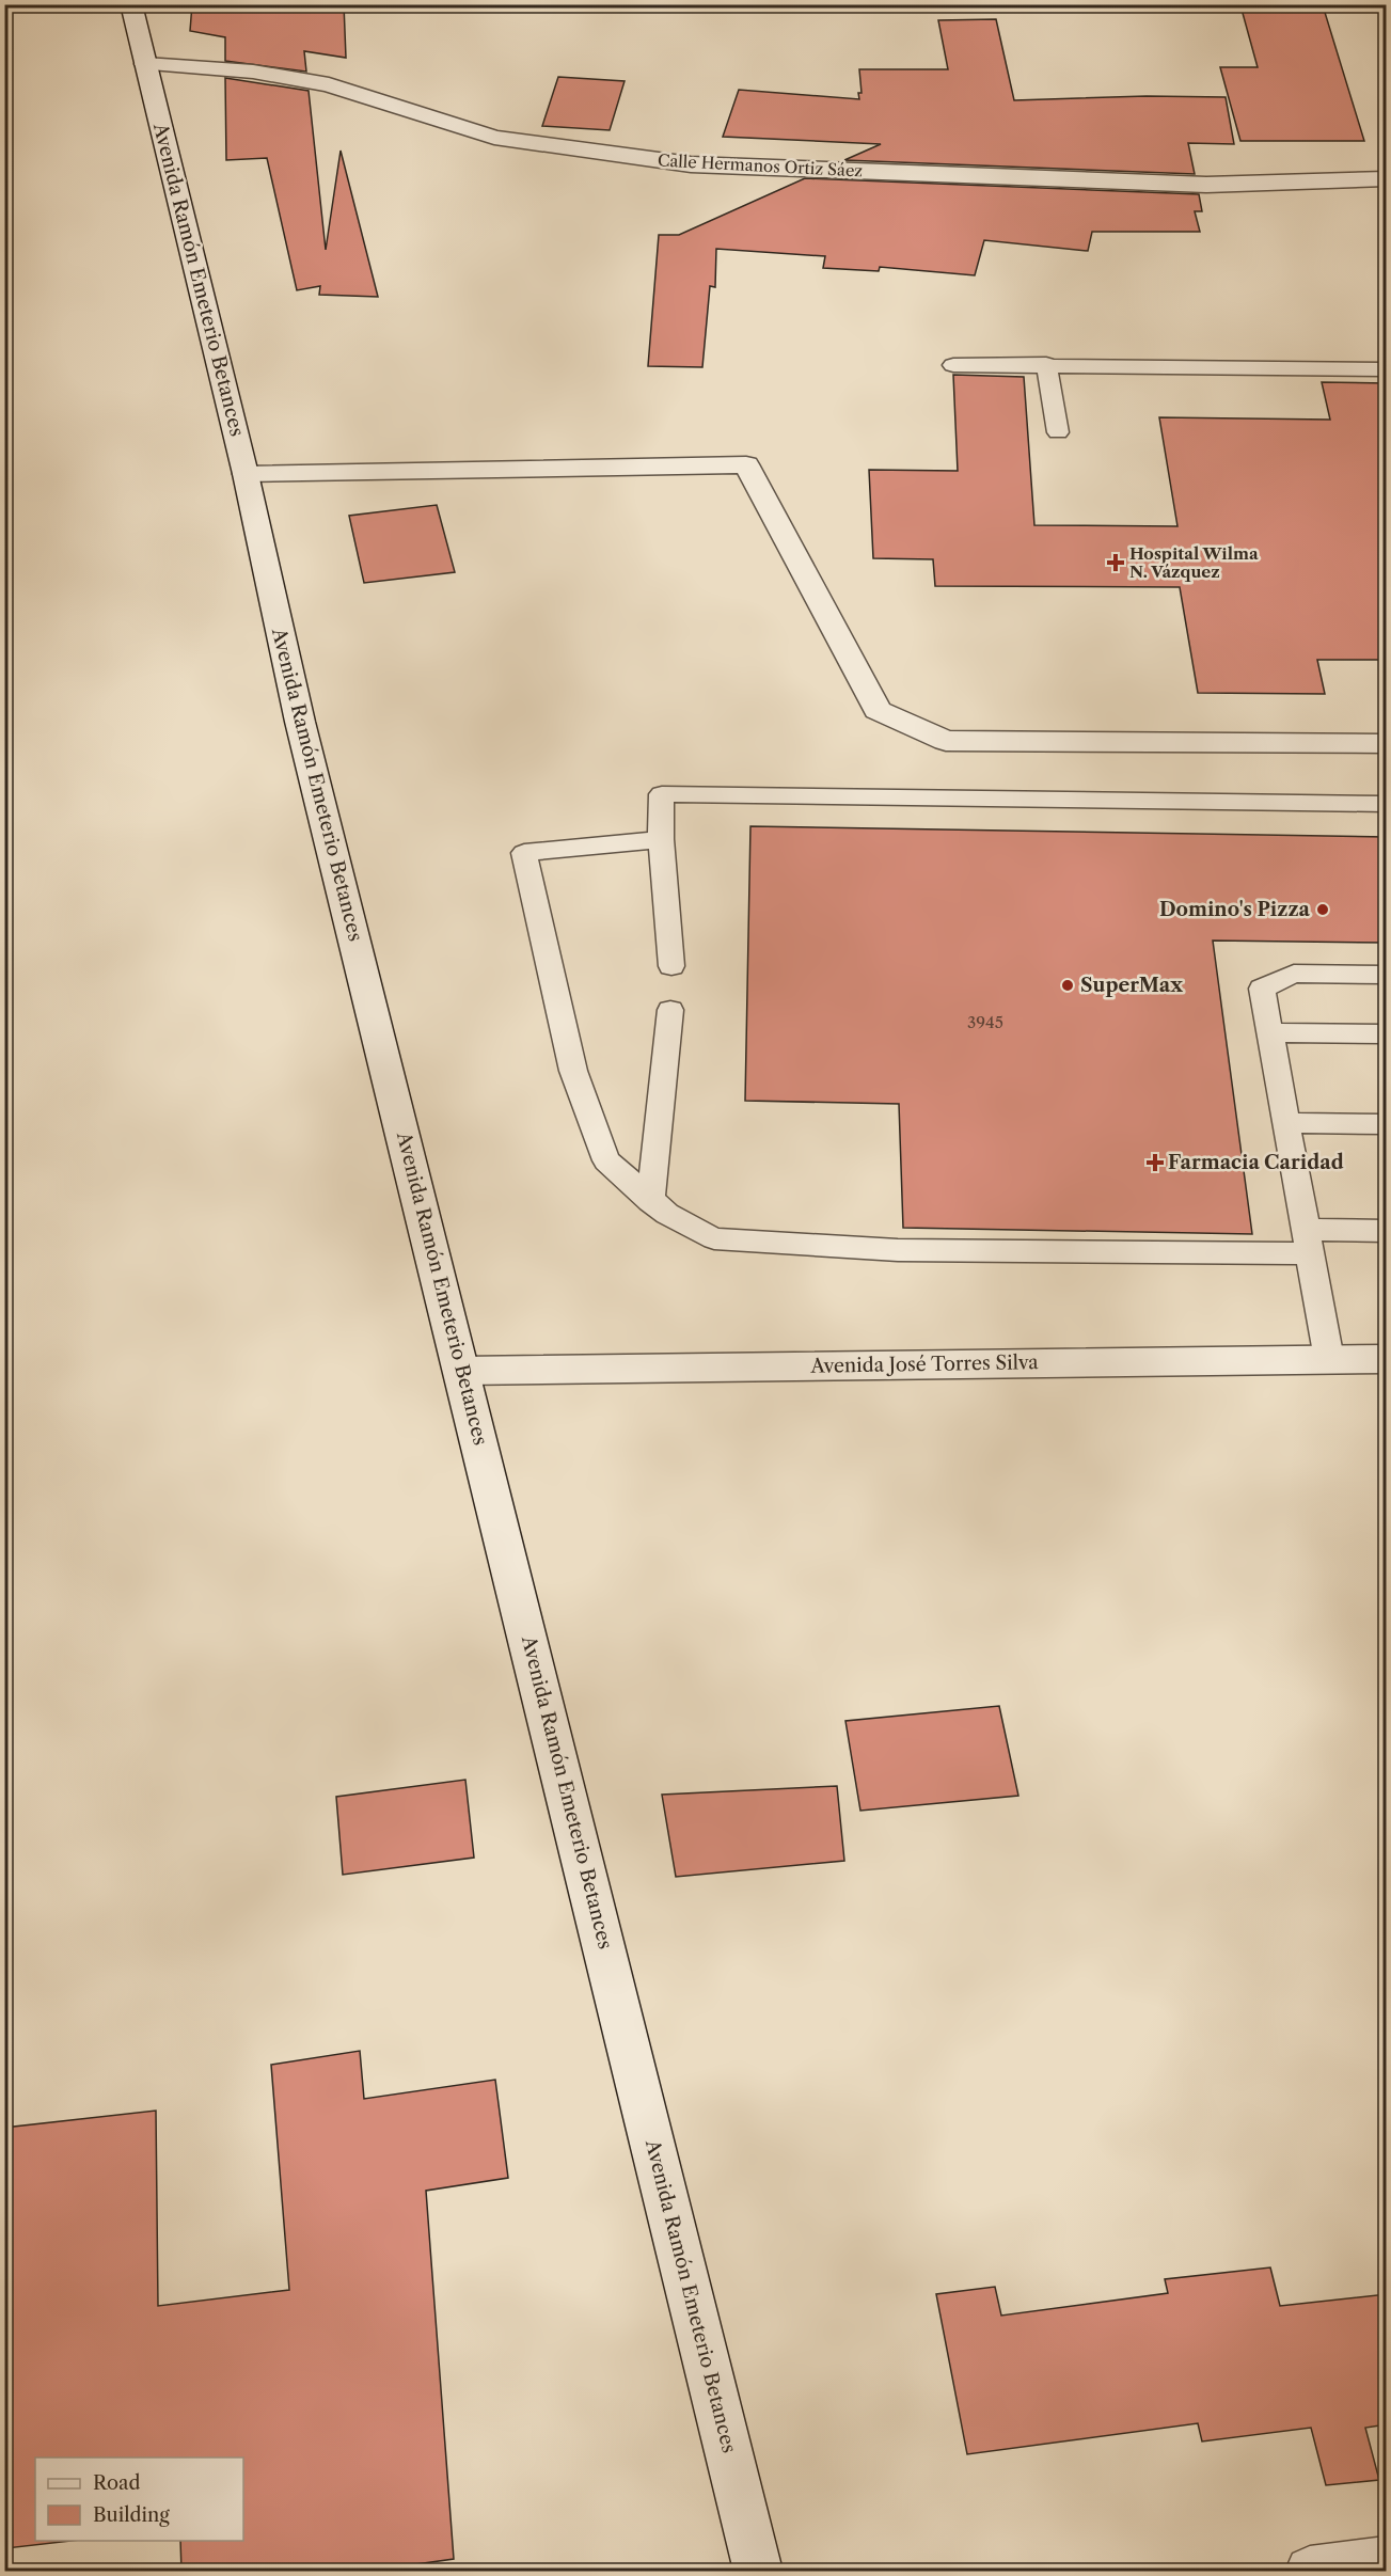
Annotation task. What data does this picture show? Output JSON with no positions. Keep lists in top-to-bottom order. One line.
{"streets":{"street":["Calle Hermanos Ortiz Sáez","Avenida Ramón Emeterio Betances","Avenida José Torres Silva"]},"crossings":[["Calle Hermanos Ortiz Sáez","Avenida Ramón Emeterio Betances"],["Avenida Ramón Emeterio Betances","Avenida José Torres Silva"]],"places":{"health":["Hospital Wilma N. Vázquez","Farmacia Caridad"],"other":["Domino's Pizza","SuperMax"]},"house_numbers":["3945"],"legend":["Road","Building"]}
